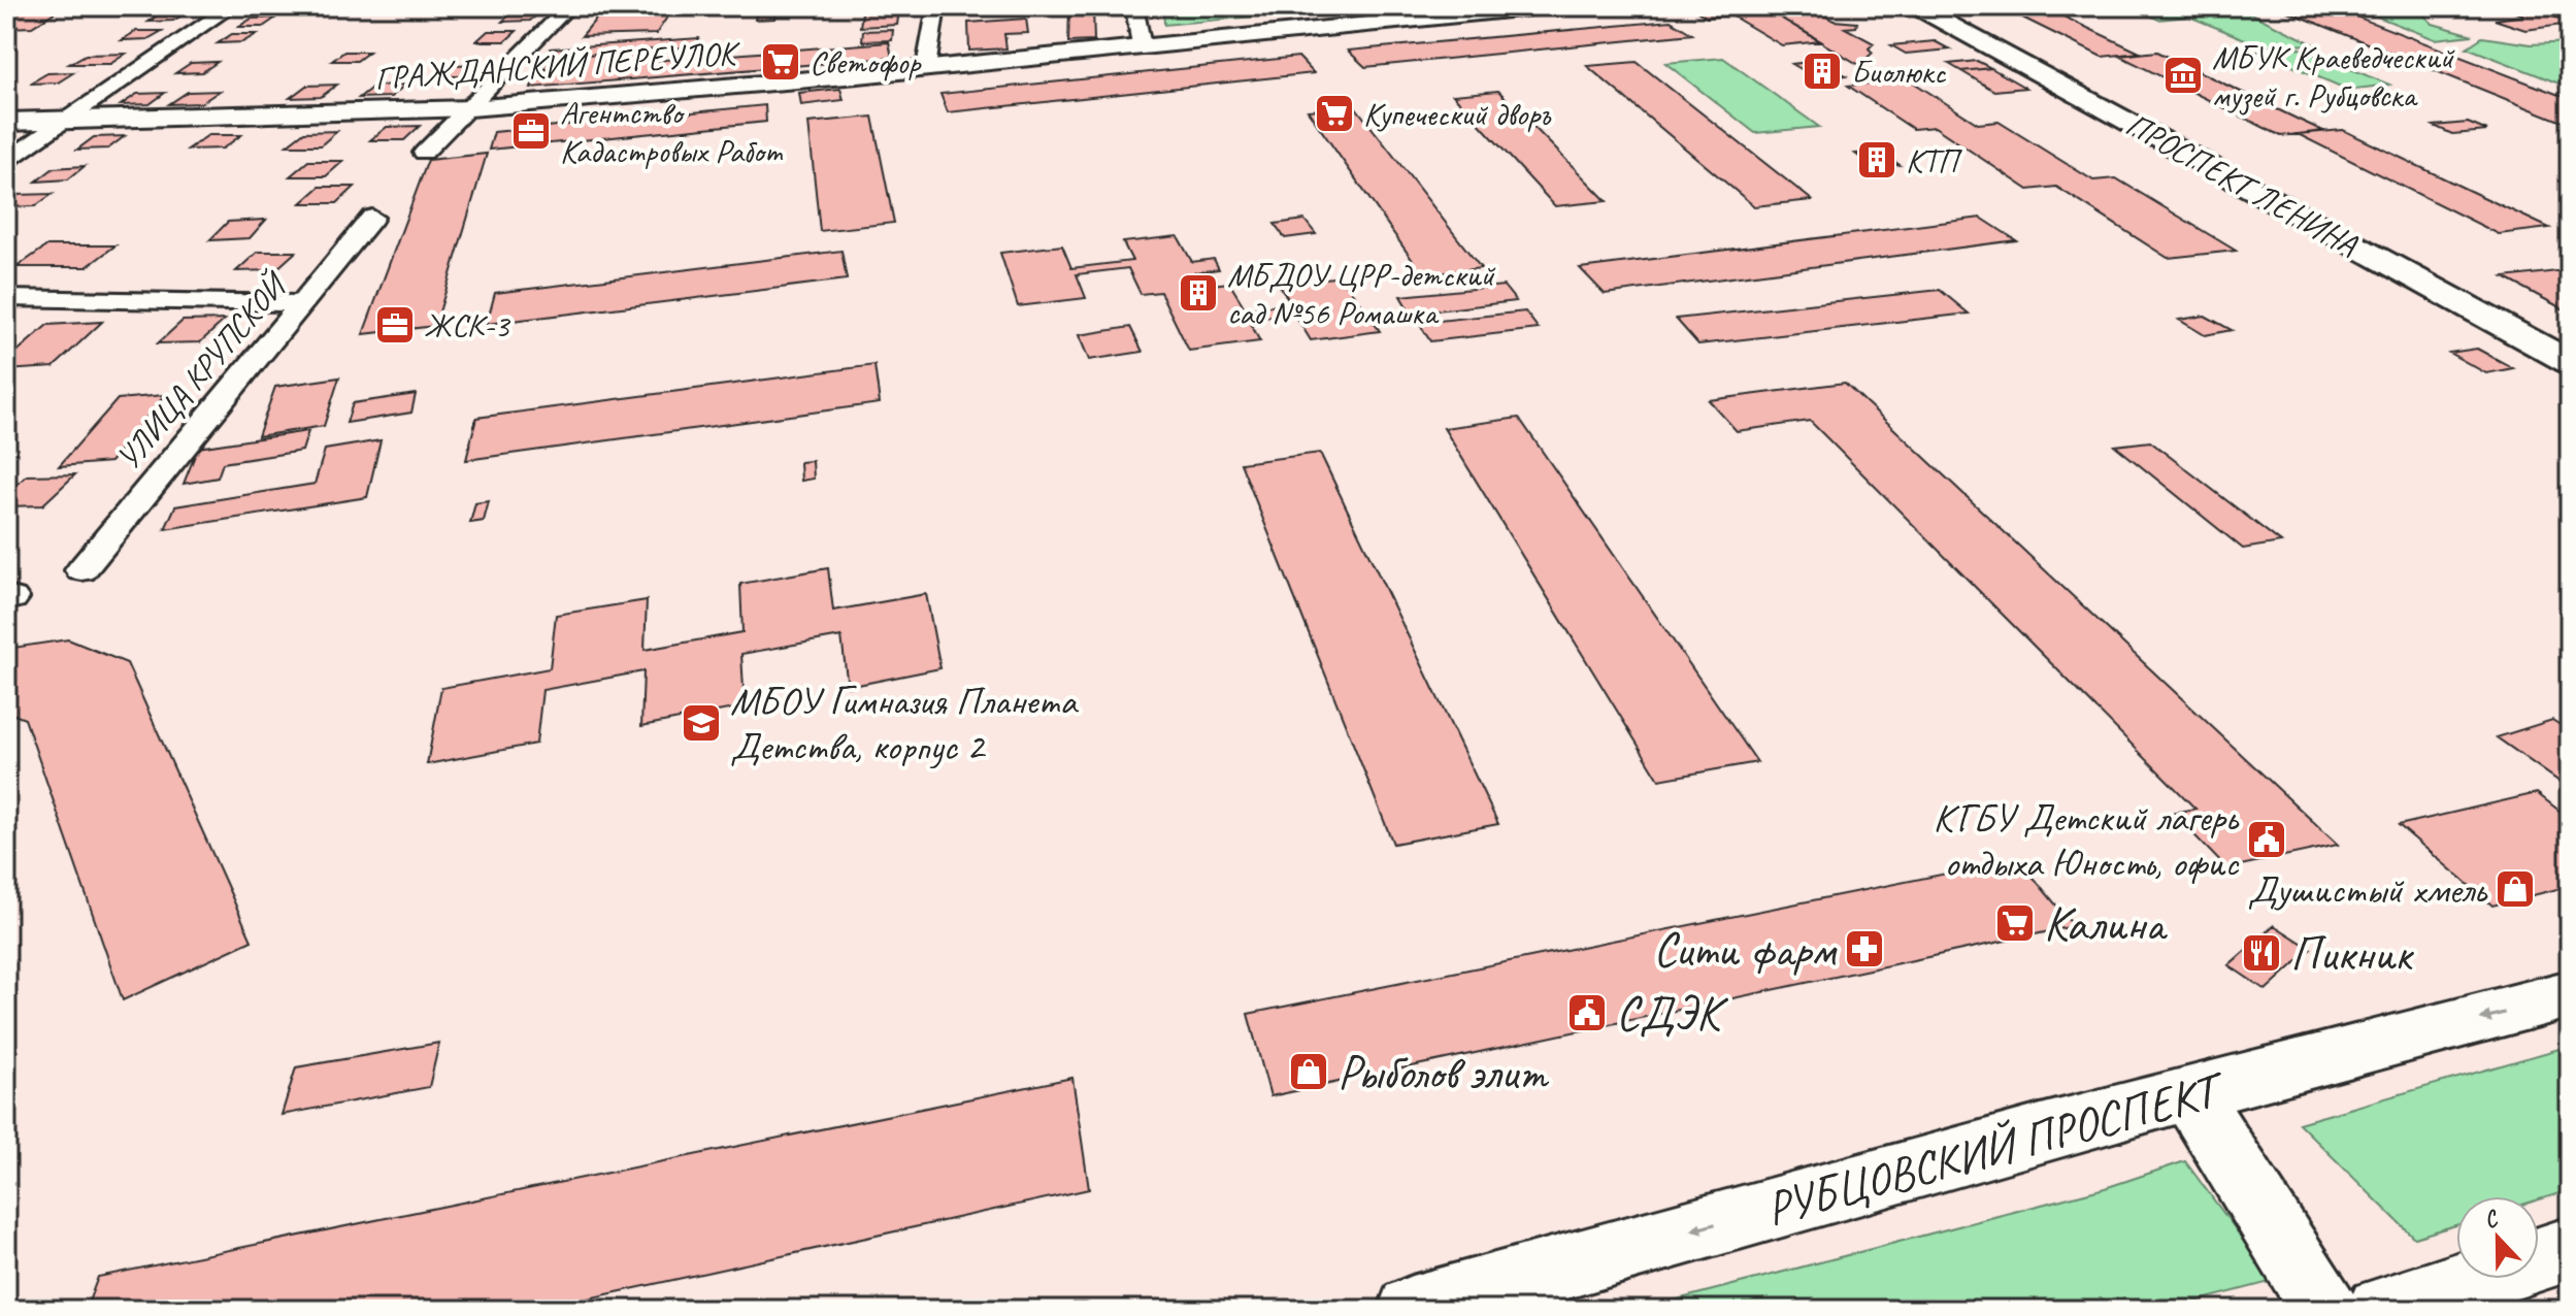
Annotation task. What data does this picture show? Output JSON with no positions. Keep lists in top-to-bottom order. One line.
{"streets":{"street":["ГРАЖДАНСКИЙ ПЕРЕУЛОК","ПРОСПЕКТ ЛЕНИНА","УЛИЦА КРУПСКОЙ","РУБЦОВСКИЙ ПРОСПЕКТ"]},"one_way":["РУБЦОВСКИЙ ПРОСПЕКТ"],"places":{"supermarket":["Светофор","Купеческий дворъ","Калина"],"building":["Биолюкс","КТП","МБДОУ ЦРР-детский сад №56 Ромашка"],"museum":["МБУК Краеведческий музей г. Рубцовска"],"office":["Агентство Кадастровых Работ","ЖСК-3"],"school or university":["МБОУ Гимназия Планета Детства, корпус 2"],"public building":["КГБУ Детский лагерь отдыха Юность, офис","СДЭК"],"shop":["Душистый хмель","Рыболов элит"],"pharmacy":["Сити фарм"],"restaurant":["Пикник"]},"north":"top"}
